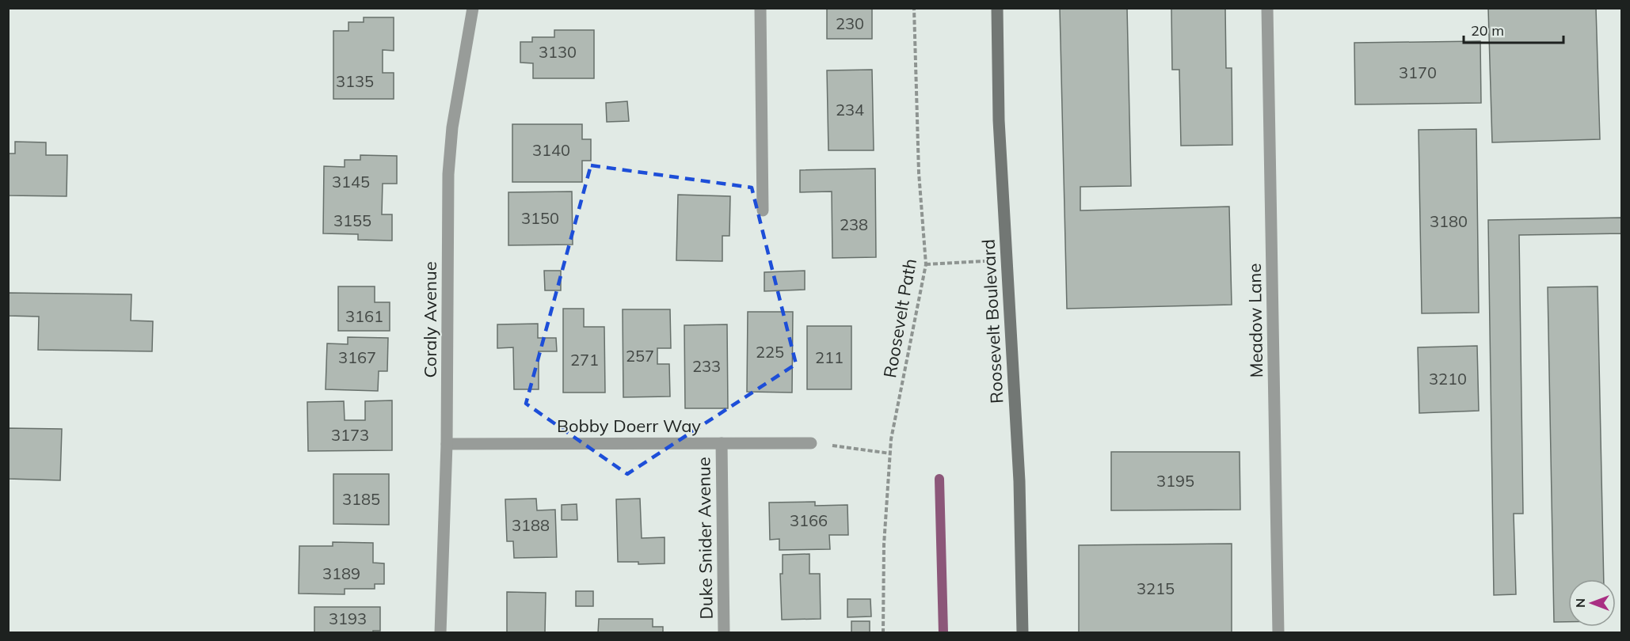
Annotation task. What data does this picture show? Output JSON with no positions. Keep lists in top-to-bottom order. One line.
{"streets":{"main road":["Roosevelt Boulevard"],"street":["Coraly Avenue","Meadow Lane","Bobby Doerr Way","Duke Snider Avenue"],"path":["Roosevelt Path"]},"crossings":[["Coraly Avenue","Bobby Doerr Way"],["Bobby Doerr Way","Duke Snider Avenue"]],"house_numbers":["230","3130","3170","3135","234","3140","3145","3150","3155","3180","238","3161","225","257","3167","211","271","233","3210","3173","3195","3185","3166","3188","3189","3215","3193"],"scale_bar":"20 m","north":"left"}
